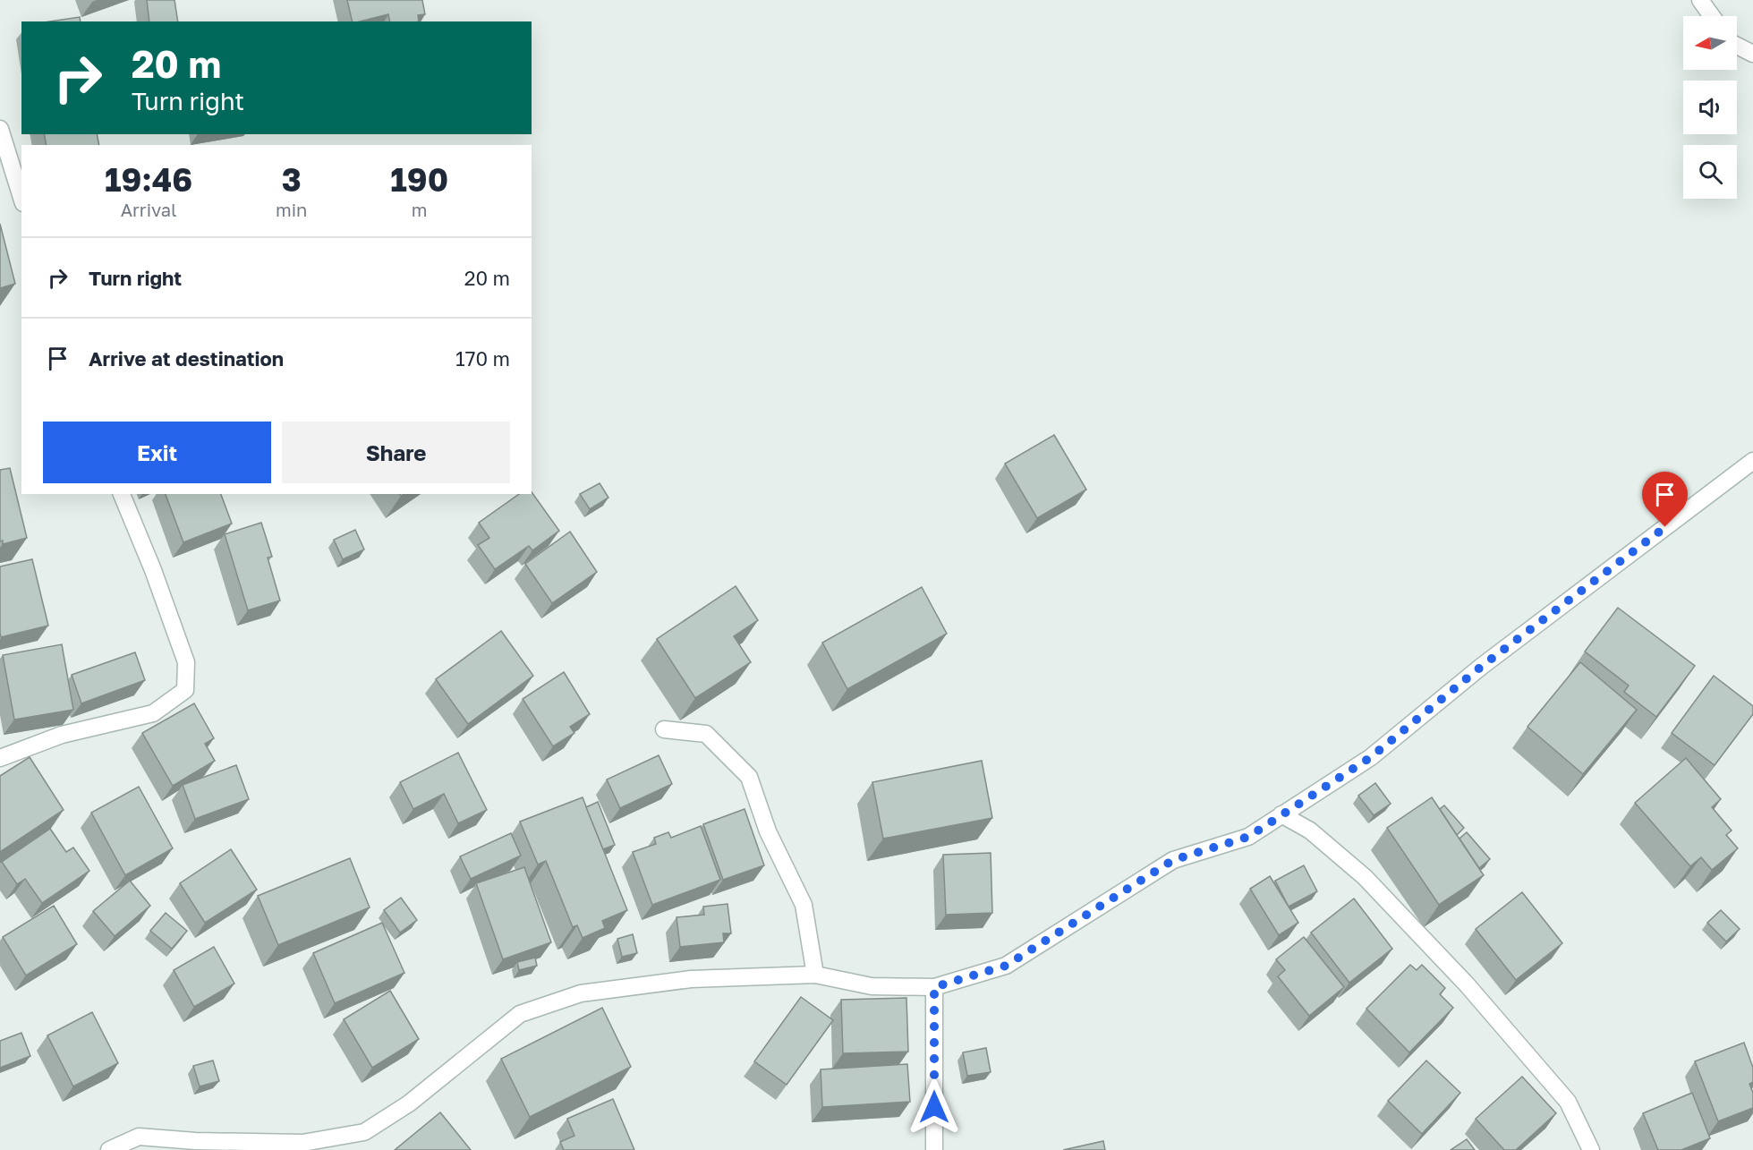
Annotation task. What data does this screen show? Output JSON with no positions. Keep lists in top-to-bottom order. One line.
{"north":"left","page":{"turn":["20 m","Turn right"],"eta":["19:46","Arrival","3","min","190","m"],"list":[{"name":"Turn right","value":"20 m"},{"name":"Arrive at destination","value":"170 m"}],"buttons":["Exit","Share"]}}
